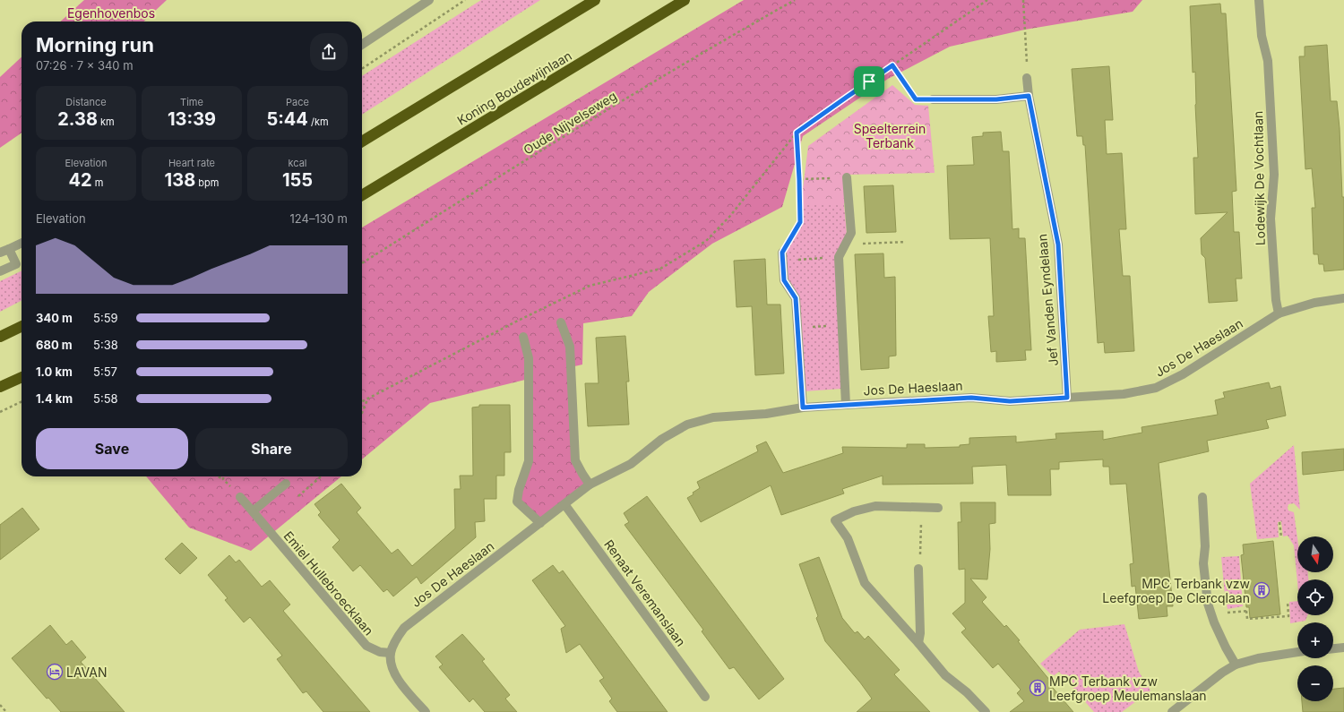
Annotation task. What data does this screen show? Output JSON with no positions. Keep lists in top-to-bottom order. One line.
{"streets":{"highway":["Koning Boudewijnlaan"],"street":["Lodewijk De Vochtlaan","Jef Vanden Eyndelaan","Jos De Haeslaan","Emiel Hullebroecklaan","Renaat Veremanslaan"],"path":["Oude Nijvelseweg"]},"crossings":[["Lodewijk De Vochtlaan","Jos De Haeslaan"],["Jef Vanden Eyndelaan","Jos De Haeslaan"],["Jos De Haeslaan","Emiel Hullebroecklaan"],["Jos De Haeslaan","Renaat Veremanslaan"]],"parks":["Egenhovenbos","Speelterrein Terbank"],"places":{"building":["MPC Terbank vzw Leefgroep De Clercqlaan","MPC Terbank vzw Leefgroep Meulemanslaan"],"hotel":["LAVAN"]},"north":"bottom","page":{"heading":["Morning run","07:26 · 7 × 340 m"],"stats":[["Distance","2.38 km"],["Time","13:39"],["Pace","5:44 /km"],["Elevation","42 m"],["Heart rate","138 bpm"],["kcal","155"]],"chart":["Elevation","124–130 m"],"list":[{"name":"340 m","note":"5:59"},{"name":"680 m","note":"5:38"},{"name":"1.0 km","note":"5:57"},{"name":"1.4 km","note":"5:58"}],"buttons":["Save","Share"],"map_buttons":["+","−"]}}
